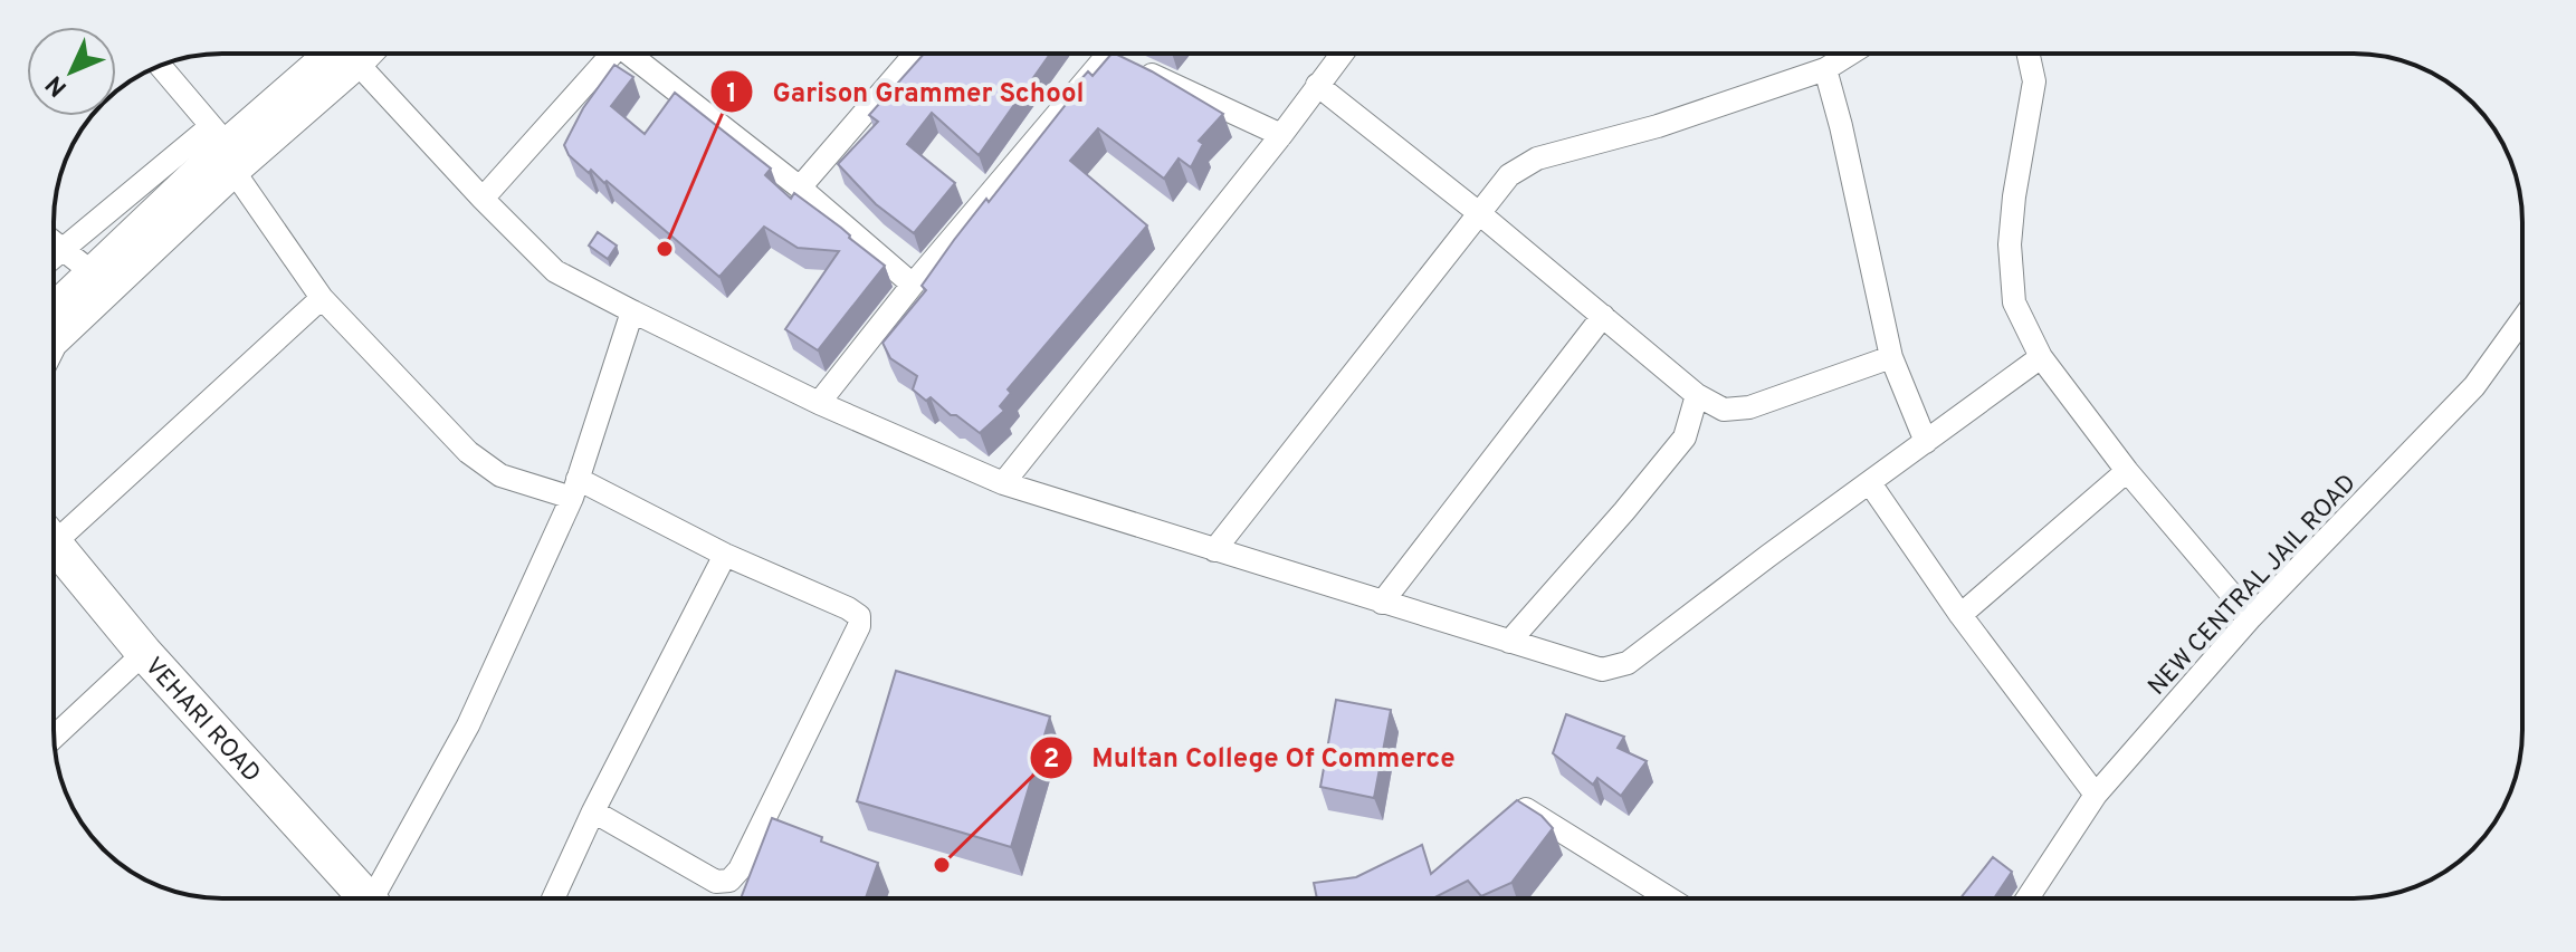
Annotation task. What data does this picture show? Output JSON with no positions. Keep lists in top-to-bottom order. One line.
{"streets":{"main road":["VEHARI ROAD"],"street":["NEW CENTRAL JAIL ROAD"]},"places":["Garison Grammer School","Multan College Of Commerce"],"north":"bottom left"}
